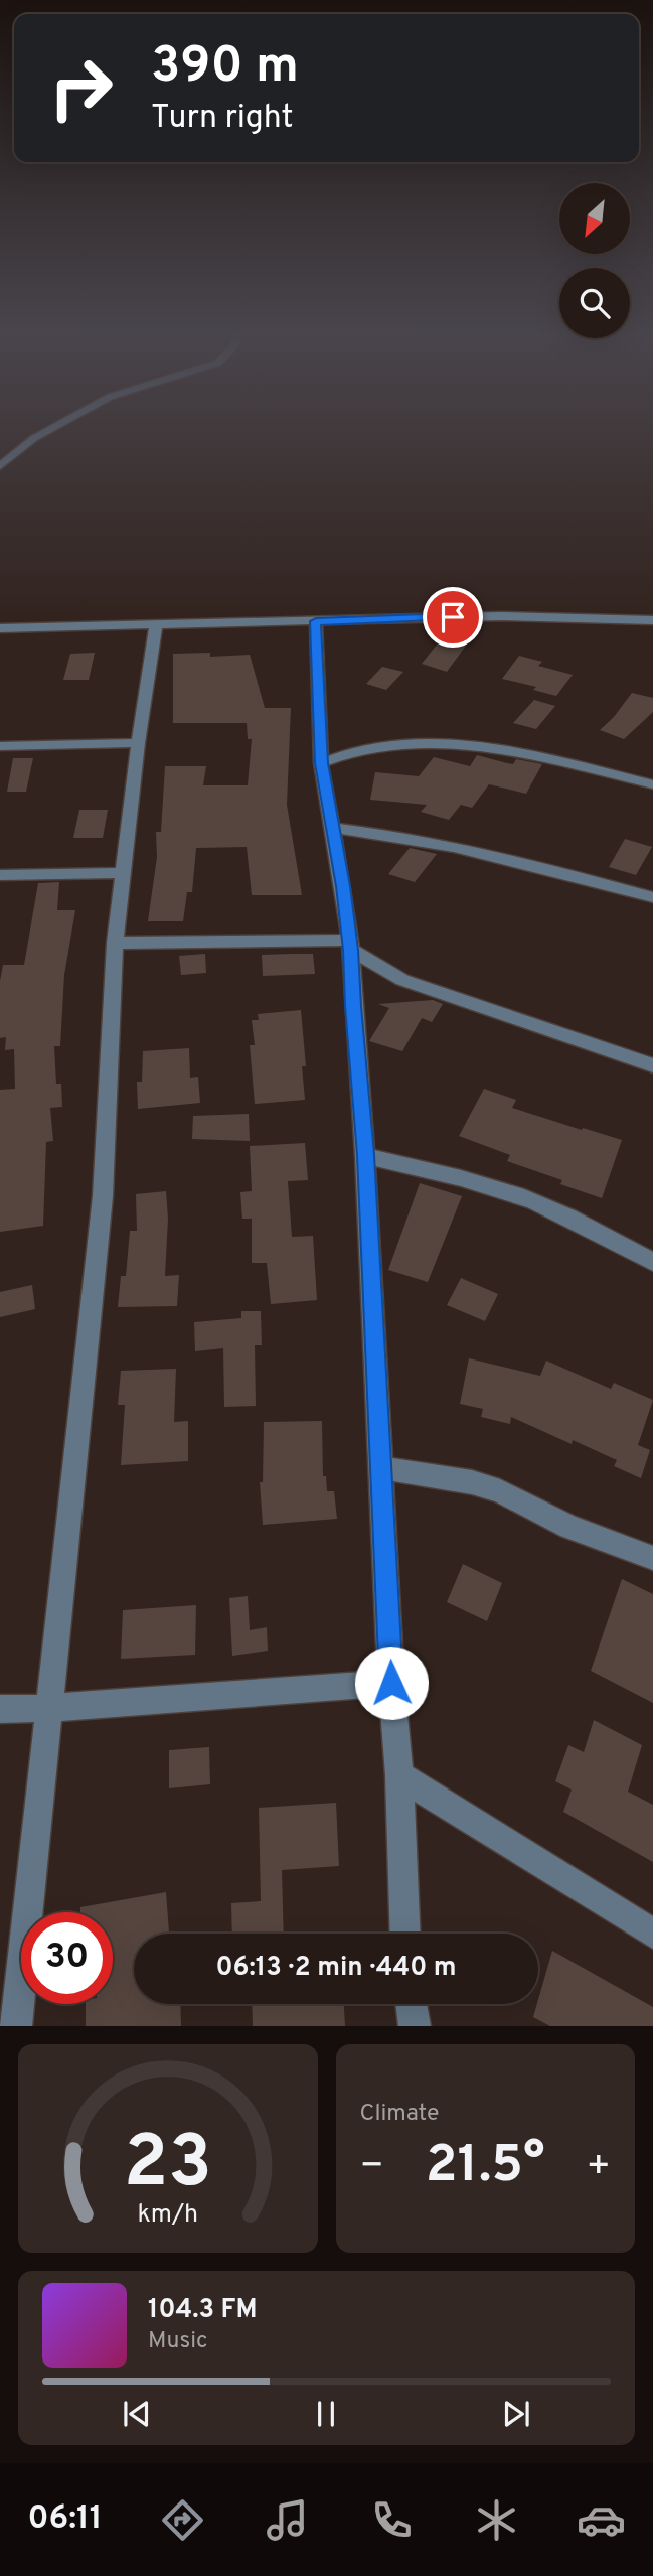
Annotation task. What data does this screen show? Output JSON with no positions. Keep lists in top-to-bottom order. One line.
{"north":"bottom left","page":{"turn":["390 m","Turn right"],"limit":"30","trip":"06:13 · 2 min · 440 m","tile":"Climate","heat":["−","21.5°","+"],"song":["104.3 FM","Music"],"tabs":"06:11","gauge":["23","km/h"]}}
